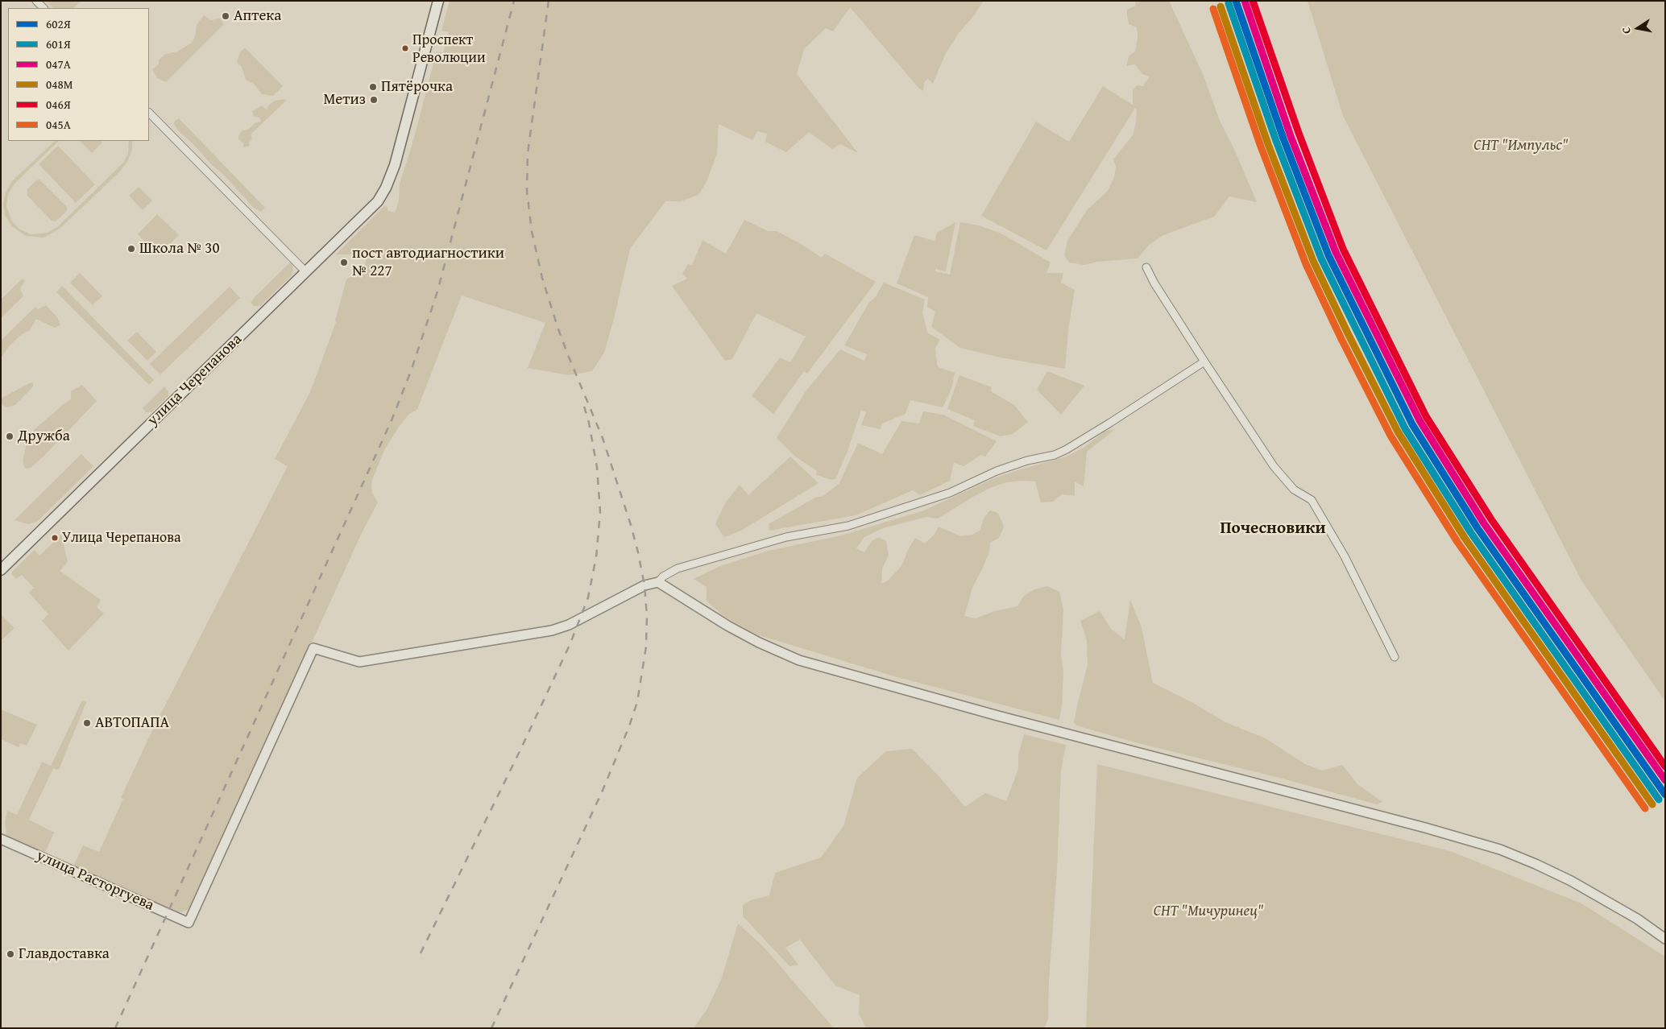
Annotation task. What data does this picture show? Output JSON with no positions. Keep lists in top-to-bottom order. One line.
{"streets":{"main road":["улица Черепанова"],"street":["улица Расторгуева"]},"districts":["Почесновики"],"parks":["СНТ \"Импульс\"","СНТ \"Мичуринец\""],"places":["Аптека","Проспект Революции","Пятёрочка","Метиз","Школа № 30","пост автодиагностики № 227","Дружба","Улица Черепанова","АВТОПАПА","Главдоставка"],"lines":["transit line 602Я","transit line 047А","transit line 046Я","transit line 601Я","transit line 048М","transit line 045А"],"legend":["602Я","601Я","047А","048М","046Я","045А"],"north":"left"}
